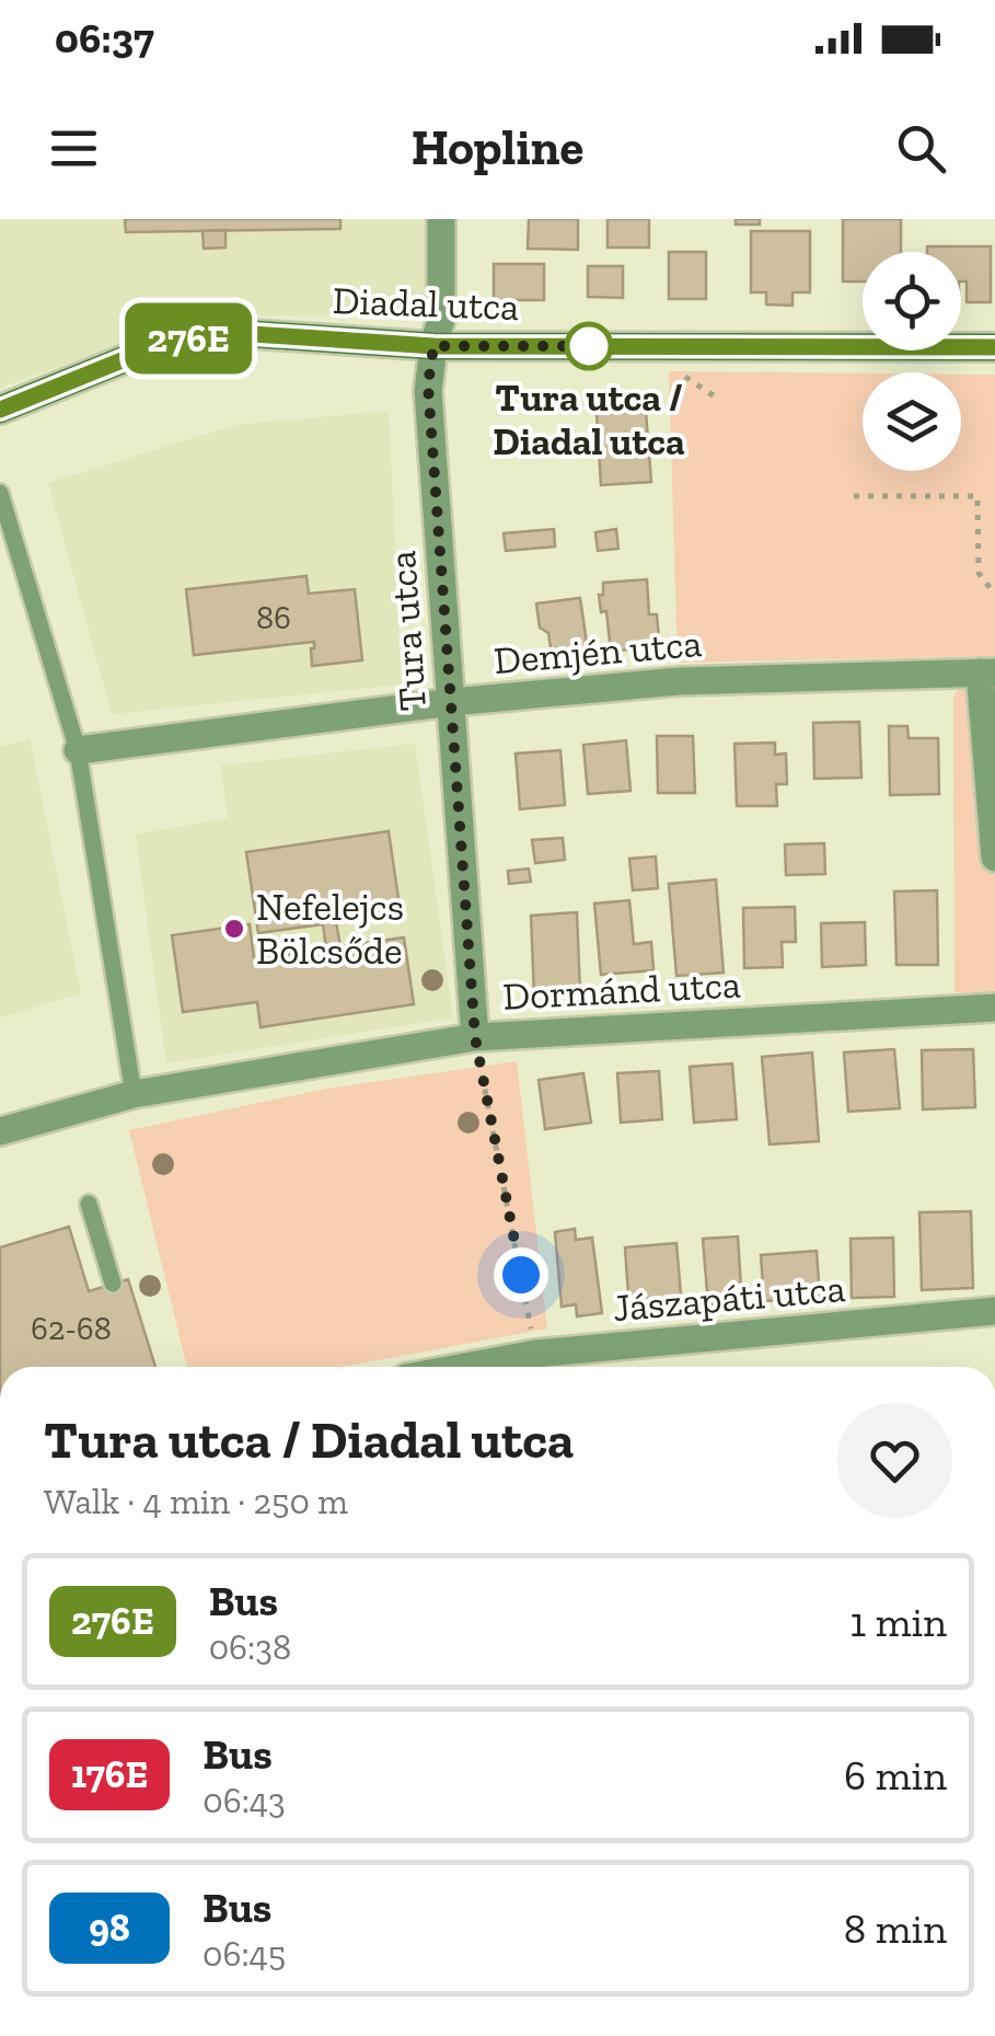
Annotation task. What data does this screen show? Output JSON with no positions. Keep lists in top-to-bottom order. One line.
{"streets":{"street":["Diadal utca","Tura utca","Demjén utca","Dormánd utca","Jászapáti utca"]},"crossings":[["Diadal utca","Tura utca"],["Tura utca","Demjén utca"],["Tura utca","Dormánd utca"]],"places":["Tura utca / Diadal utca","Nefelejcs Bölcsőde"],"lines":["bus line 276E"],"house_numbers":["86","62-68"],"page":{"status":"06:37","header":"Hopline","on_map":"276E","heading":["Tura utca / Diadal utca","Walk · 4 min · 250 m"],"list":[{"mark":"276E","name":"Bus","note":"06:38","value":"1 min"},{"mark":"176E","name":"Bus","note":"06:43","value":"6 min"},{"mark":"98","name":"Bus","note":"06:45","value":"8 min"}]}}
